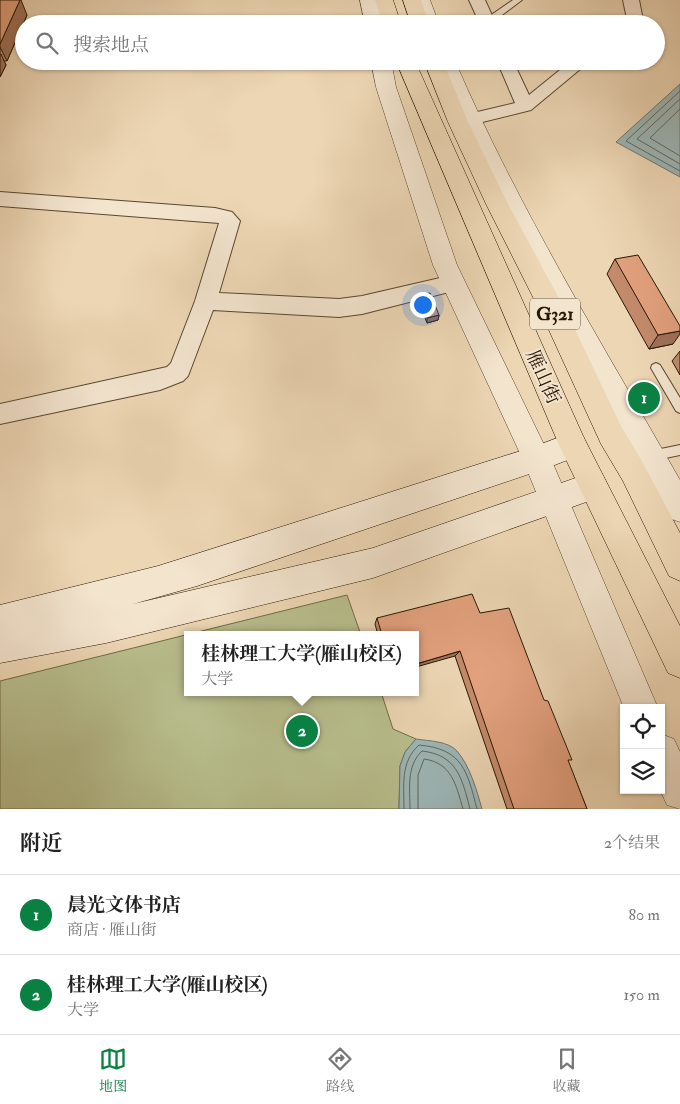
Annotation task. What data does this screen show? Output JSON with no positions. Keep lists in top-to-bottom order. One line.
{"streets":{"highway":["G321","雁山街"]},"page":{"search":"搜索地点","pins":["1","2"],"popup":["桂林理工大学(雁山校区)","大学"],"heading":["附近","2个结果"],"list":[{"mark":"1","name":"晨光文体书店","note":"商店 · 雁山街","value":"80 m"},{"mark":"2","name":"桂林理工大学(雁山校区)","note":"大学","value":"150 m"}],"nav":["地图","路线","收藏"]}}
